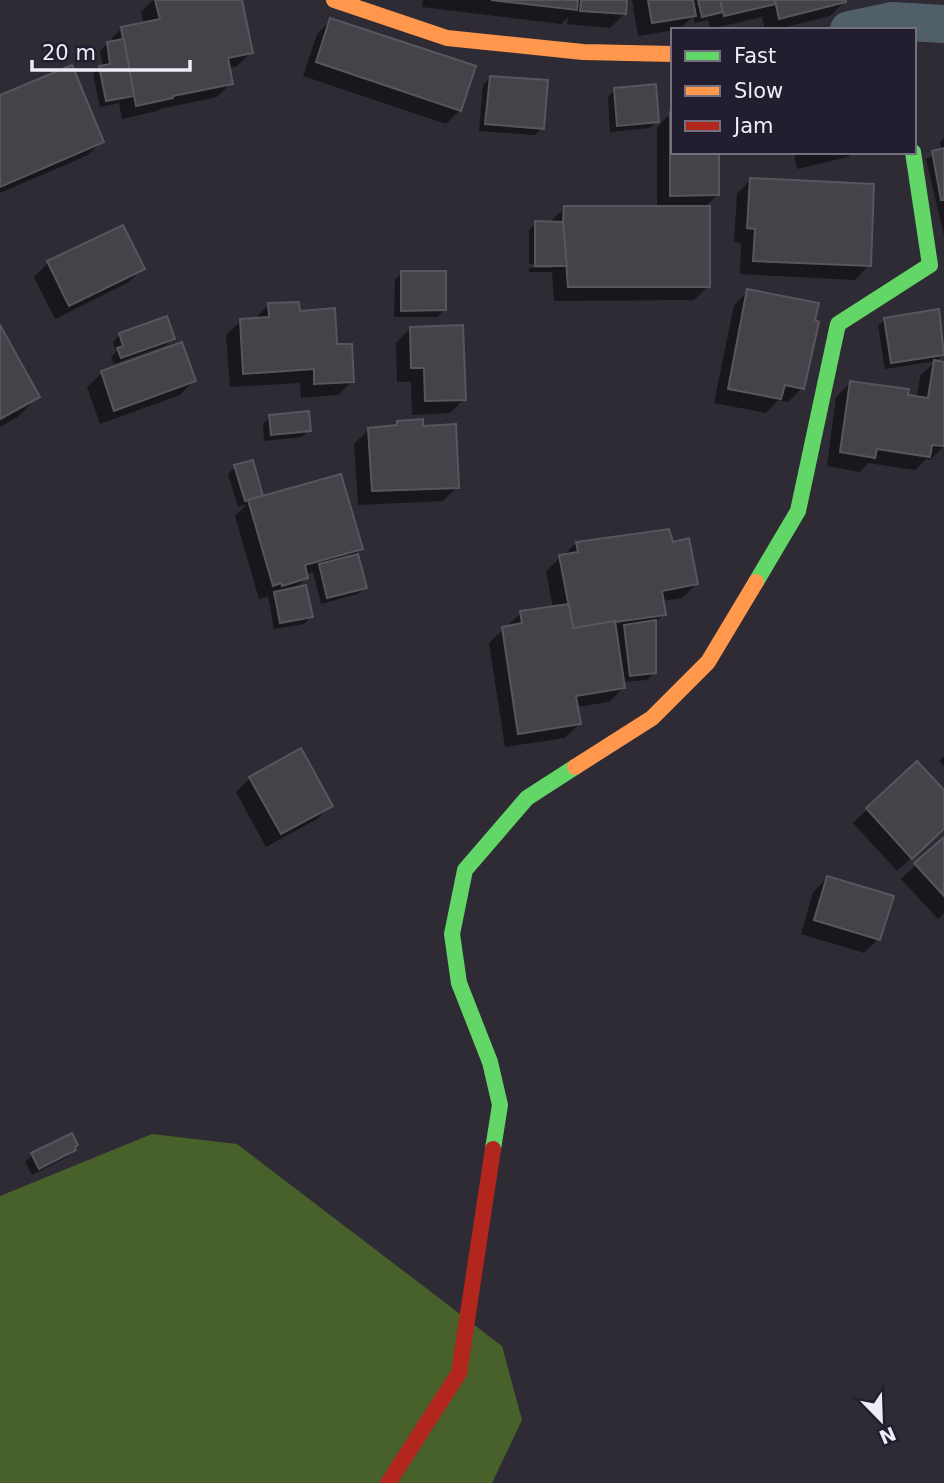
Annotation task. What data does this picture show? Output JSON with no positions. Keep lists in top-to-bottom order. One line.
{"legend":["Fast","Slow","Jam"],"scale_bar":"20 m","north":"bottom right"}
